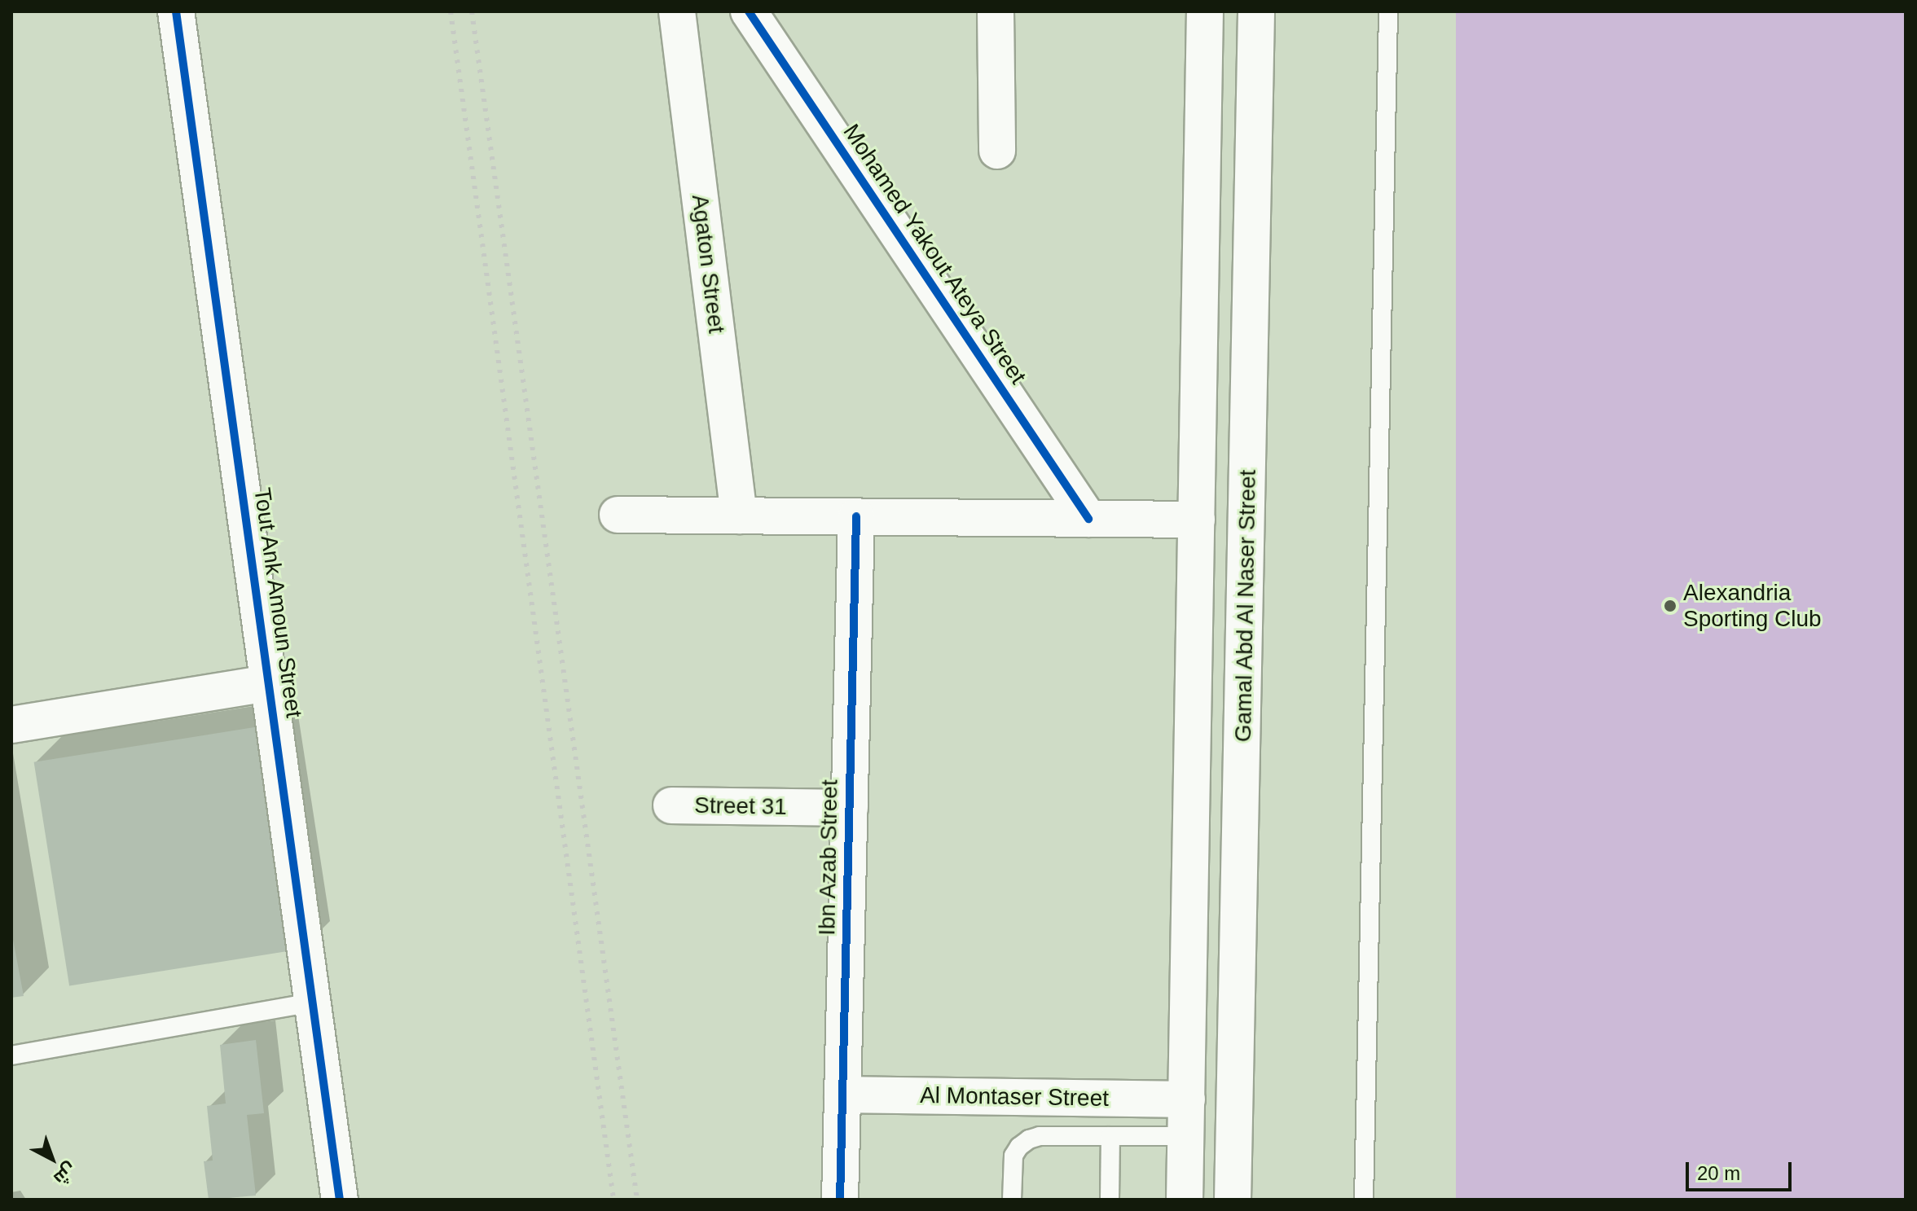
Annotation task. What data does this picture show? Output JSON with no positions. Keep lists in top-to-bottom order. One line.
{"streets":{"street":["Mohamed Yakout Ateya Street","Agaton Street","Tout Ank Amoun Street","Gamal Abd Al Naser Street","Street 31","Ibn Azab Street","Al Montaser Street"]},"crossings":[["Street 31","Ibn Azab Street"],["Ibn Azab Street","Al Montaser Street"]],"places":["Alexandria Sporting Club"],"scale_bar":"20 m","north":"bottom right"}
